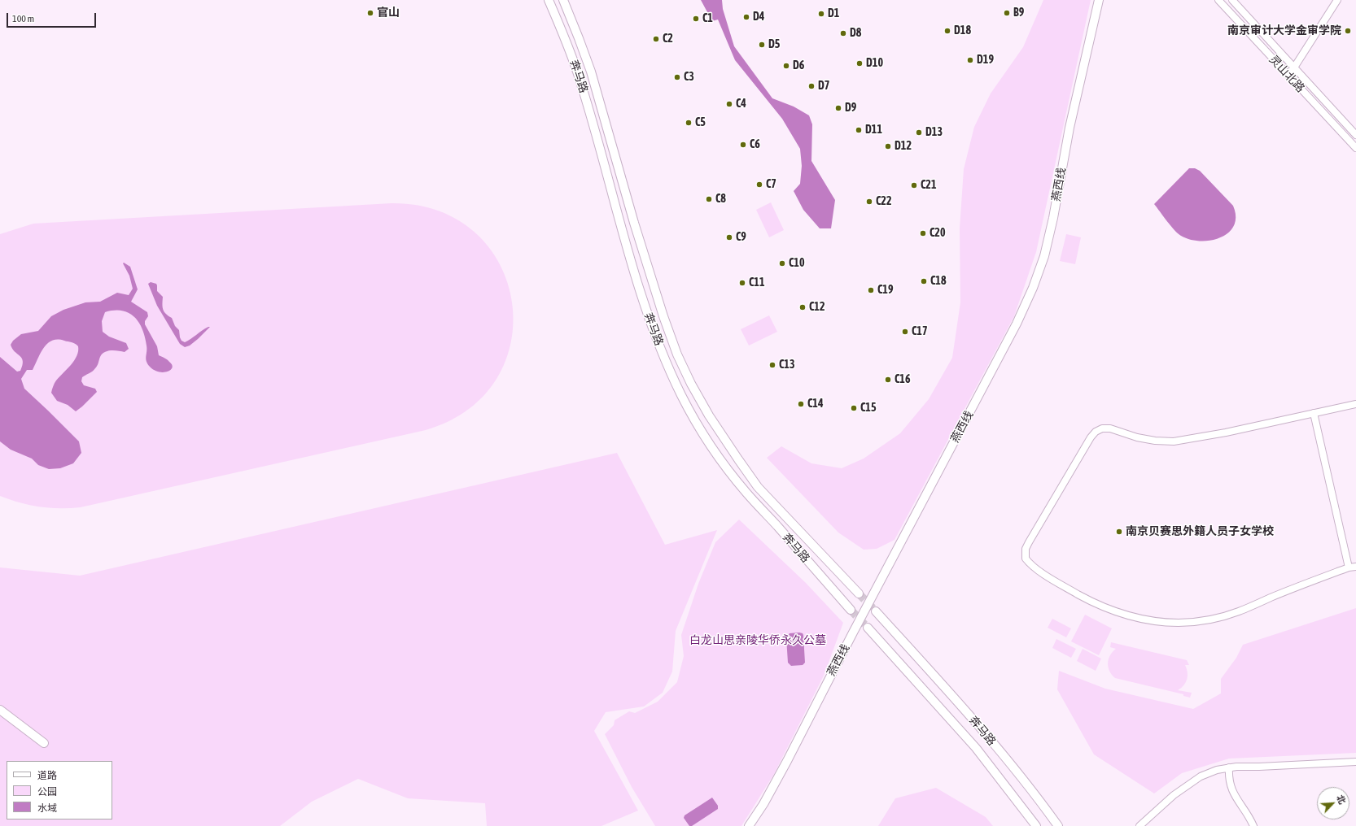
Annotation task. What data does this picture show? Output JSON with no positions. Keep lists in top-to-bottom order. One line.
{"streets":{"main road":["奔马路","燕西线"],"street":["灵山北路"]},"parks":["白龙山思亲陵华侨永久公墓"],"places":["官山","B9","D1","D4","C1","D18","南京审计大学金审学院","D8","C2","D5","D19","D10","D6","C3","D7","C4","D9","C5","D11","D13","C6","D12","C7","C21","C8","C22","C20","C9","C10","C18","C11","C19","C12","C17","C13","C16","C14","C15","南京贝赛思外籍人员子女学校"],"legend":["道路","公园","水域"],"scale_bar":"100 m","north":"top right"}
